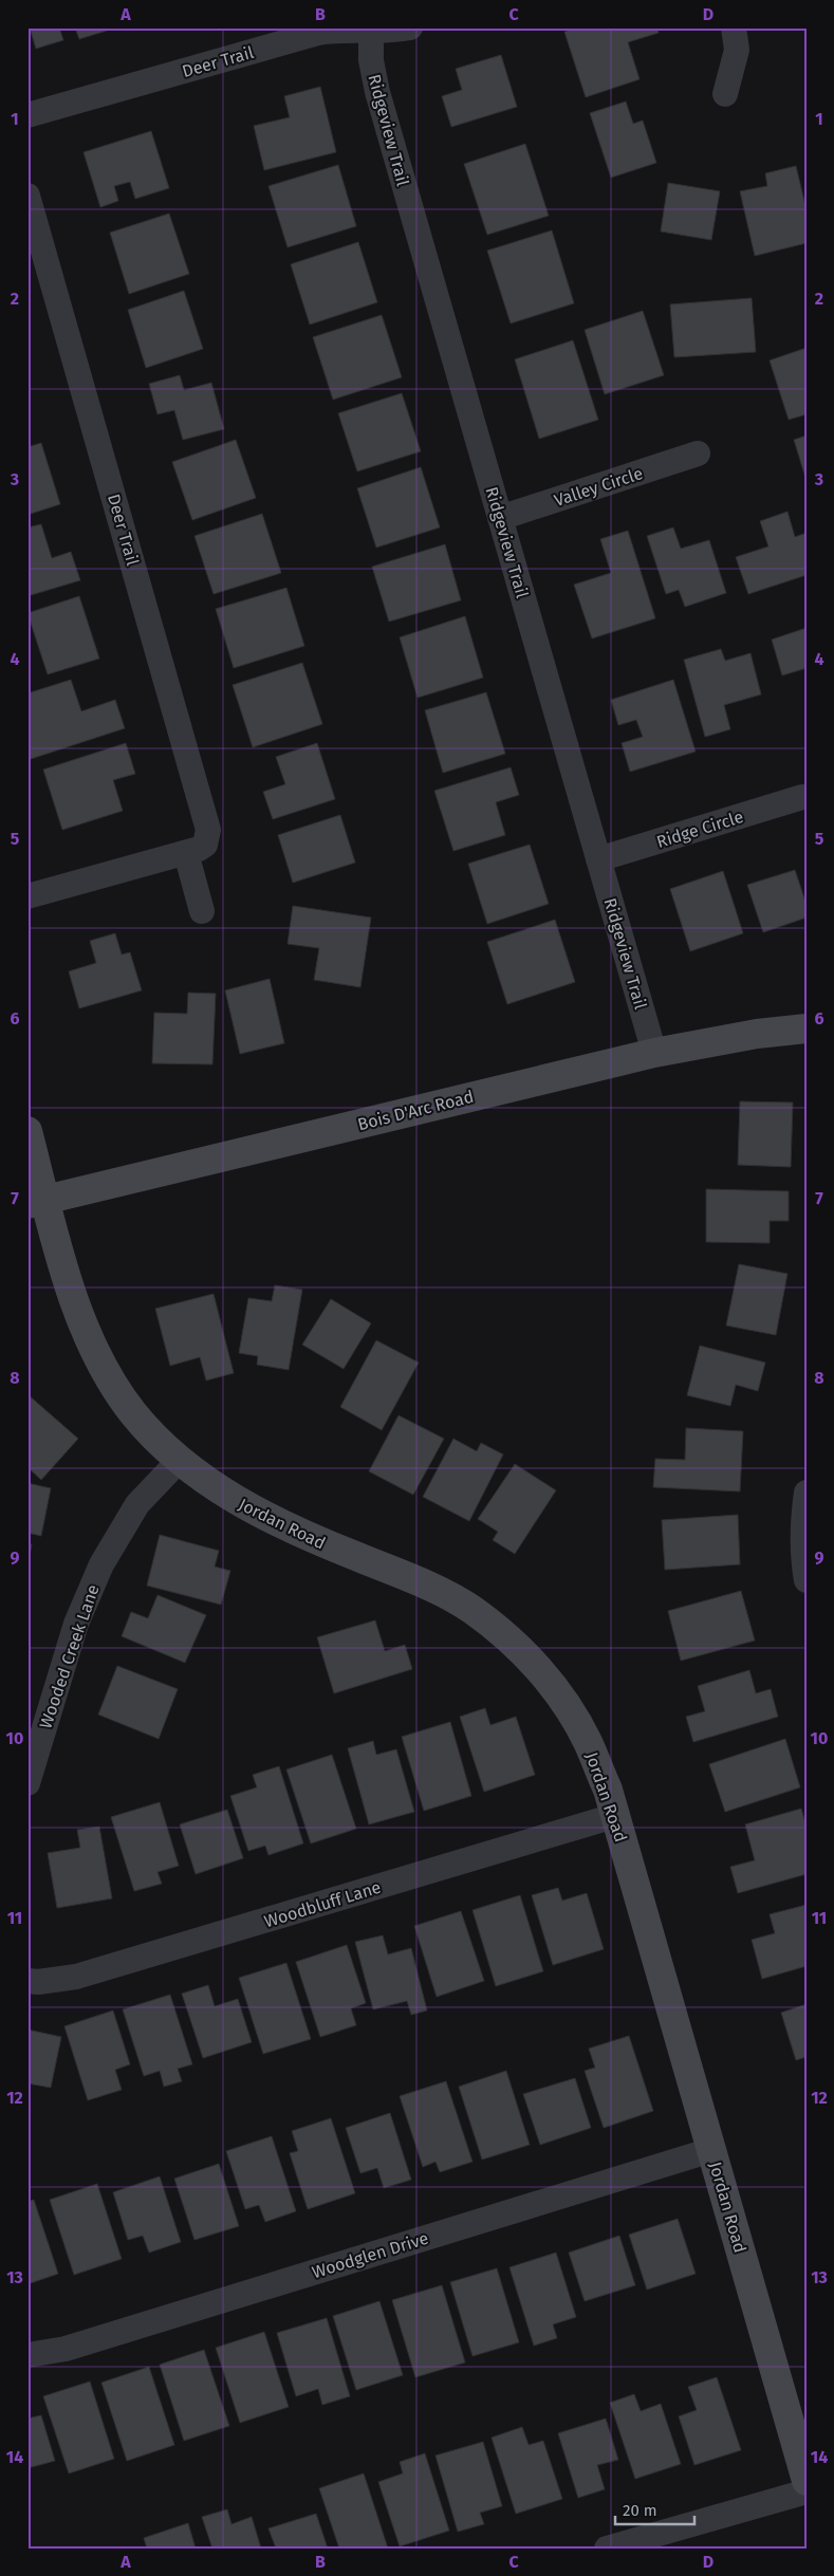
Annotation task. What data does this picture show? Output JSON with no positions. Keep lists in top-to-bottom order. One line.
{"streets":{"street":["Deer Trail","Ridgeview Trail","Valley Circle","Ridge Circle","Bois D'Arc Road","Jordan Road","Wooded Creek Lane","Woodbluff Lane","Woodglen Drive"]},"crossings":[["Deer Trail","Ridgeview Trail"],["Ridgeview Trail","Valley Circle"],["Ridgeview Trail","Ridge Circle"],["Ridgeview Trail","Bois D'Arc Road"],["Bois D'Arc Road","Jordan Road"],["Jordan Road","Wooded Creek Lane"],["Jordan Road","Woodbluff Lane"],["Jordan Road","Woodglen Drive"]],"scale_bar":"20 m","grid":{"columns":["A","B","C","D"],"rows":["1","2","3","4","5","6","7","8","9","10","11","12","13","14"]}}
